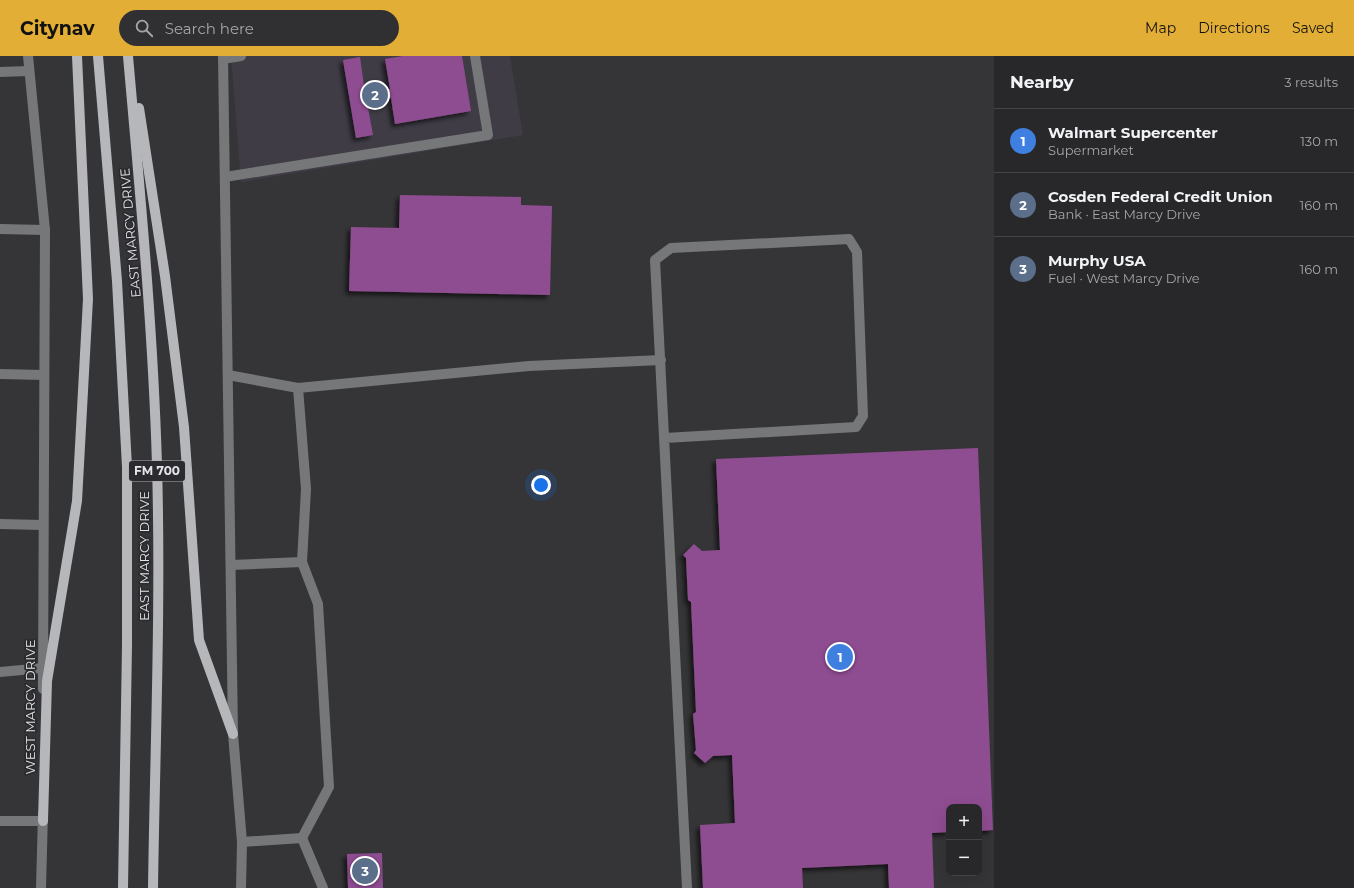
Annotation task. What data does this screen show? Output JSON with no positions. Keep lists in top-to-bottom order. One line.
{"streets":{"main road":["EAST MARCY DRIVE","FM 700"],"street":["WEST MARCY DRIVE"]},"page":{"header":"Citynav","search":"Search here","nav":["Map","Directions","Saved"],"heading":["Nearby","3 results"],"pins":["2","1","3"],"list":[{"mark":"1","name":"Walmart Supercenter","note":"Supermarket","value":"130 m"},{"mark":"2","name":"Cosden Federal Credit Union","note":"Bank · East Marcy Drive","value":"160 m"},{"mark":"3","name":"Murphy USA","note":"Fuel · West Marcy Drive","value":"160 m"}],"map_buttons":["+","−"]}}
